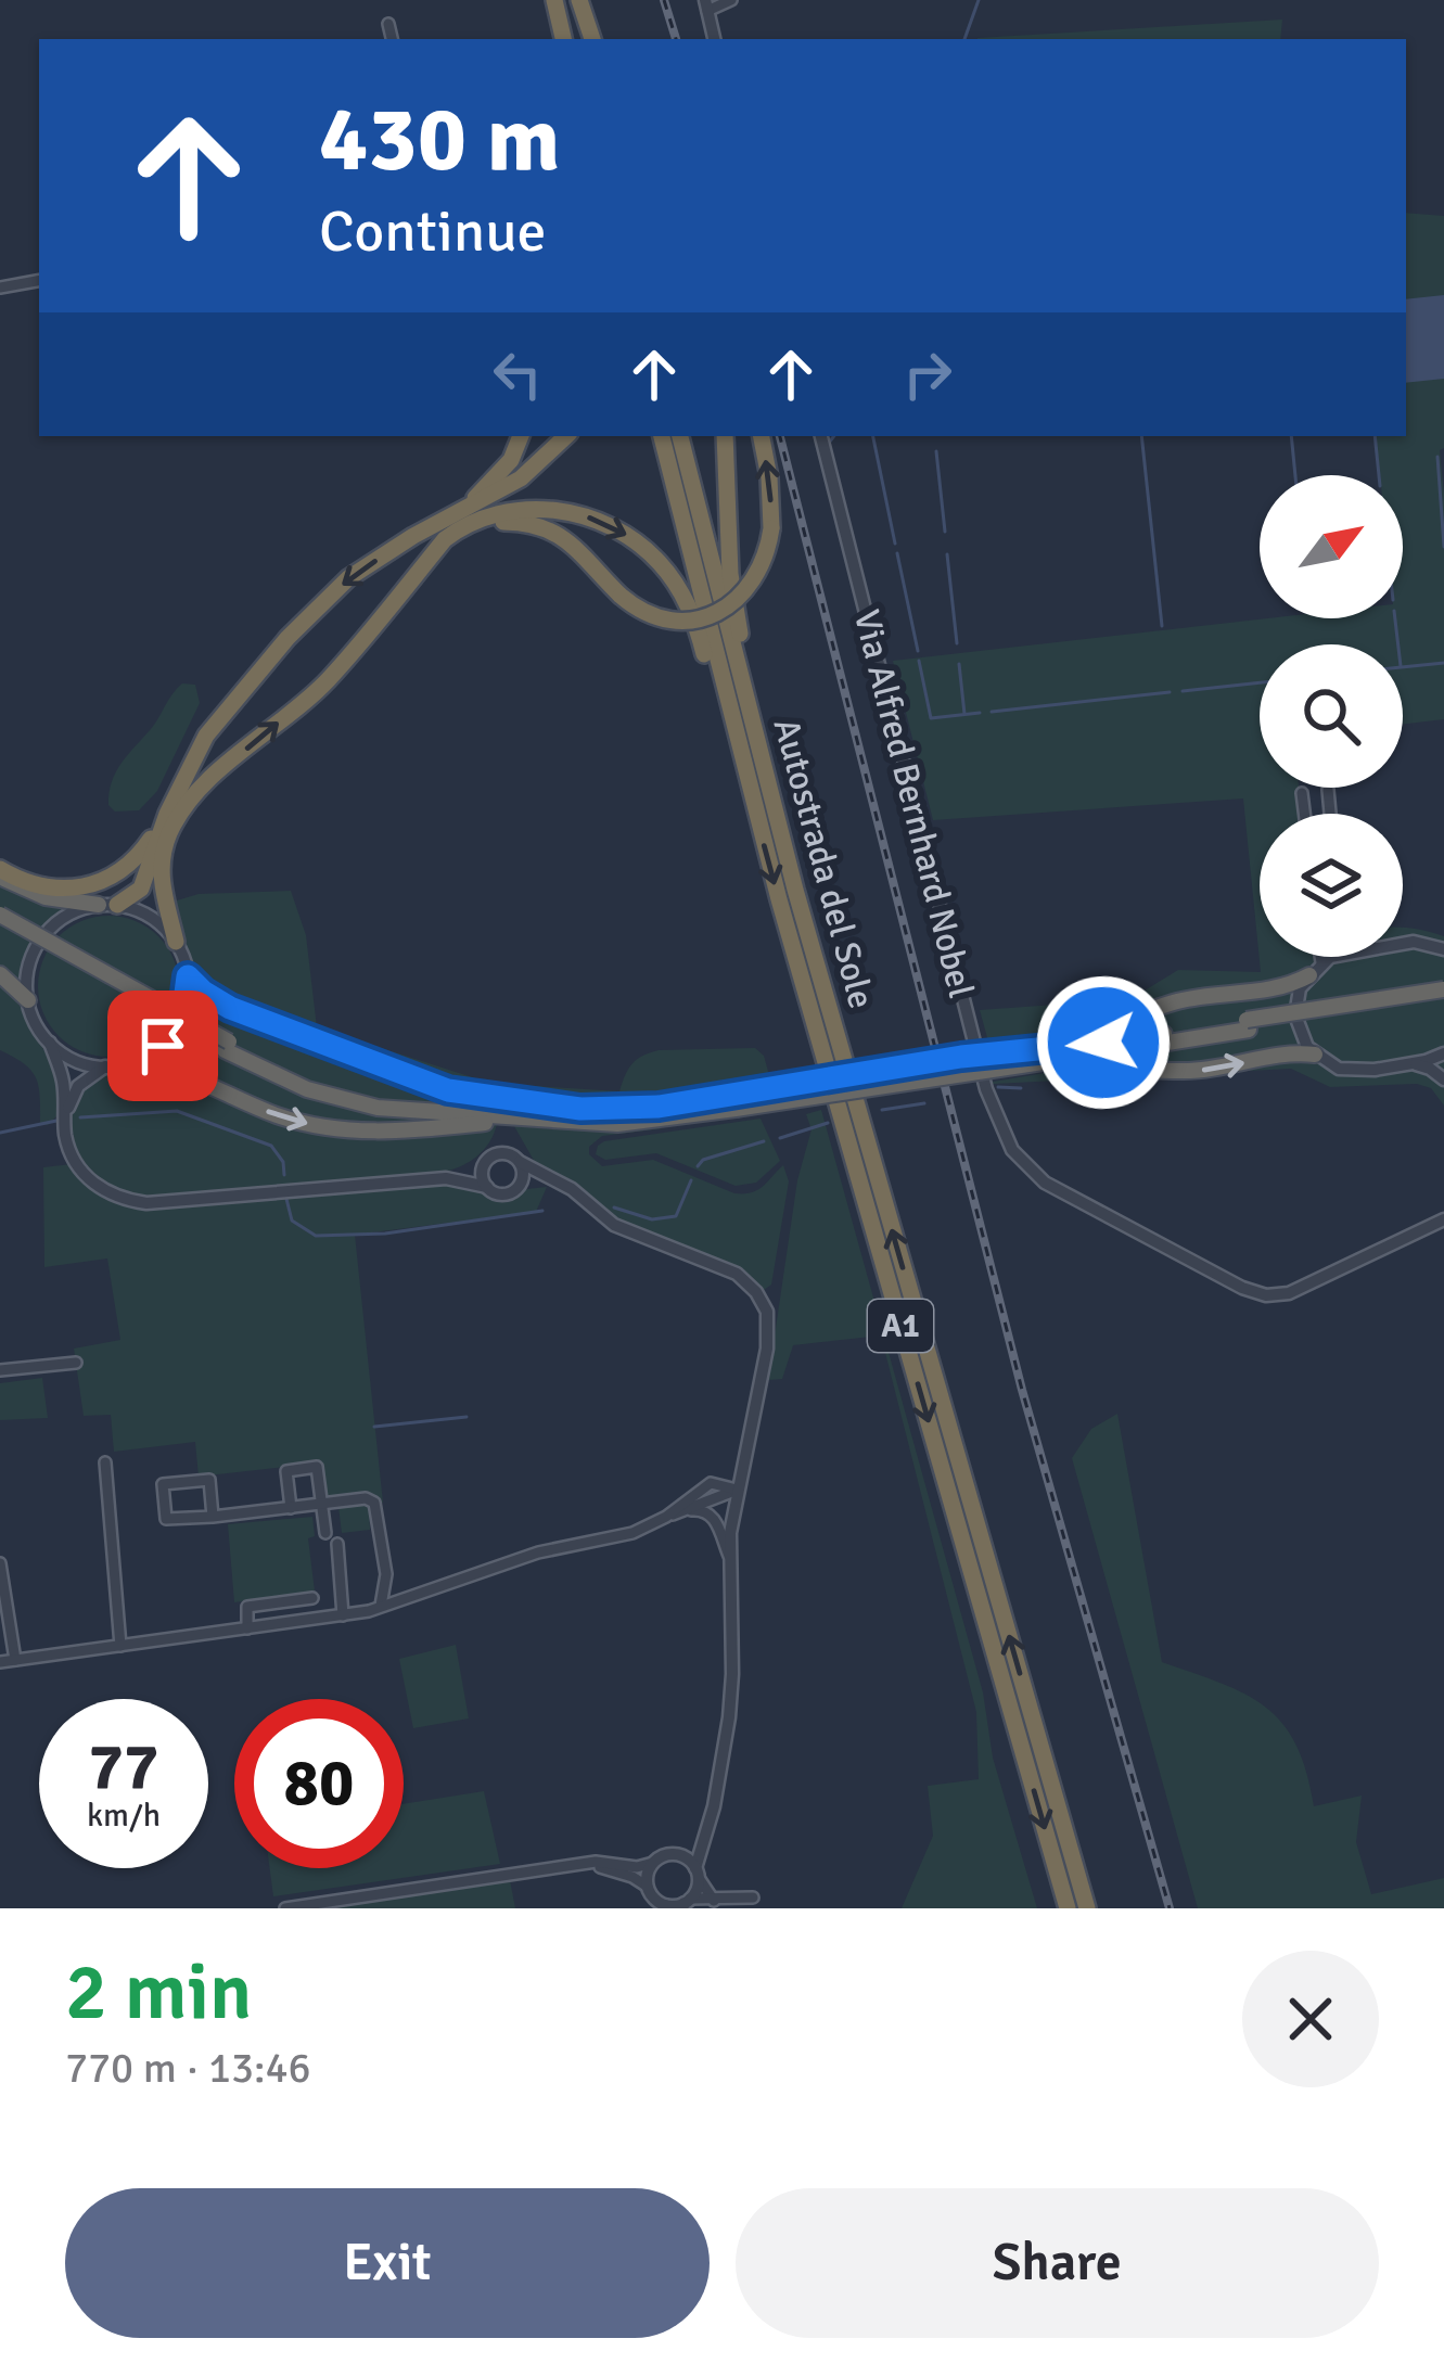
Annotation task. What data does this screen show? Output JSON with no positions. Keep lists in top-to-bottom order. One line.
{"streets":{"highway":["Autostrada del Sole","A1"],"street":["Via Alfred Bernhard Nobel"]},"north":"top right","page":{"turn":["430 m","Continue"],"speed":"77 km/h","limit":"80","heading":["2 min","770 m · 13:46"],"buttons":["Exit","Share"]}}
